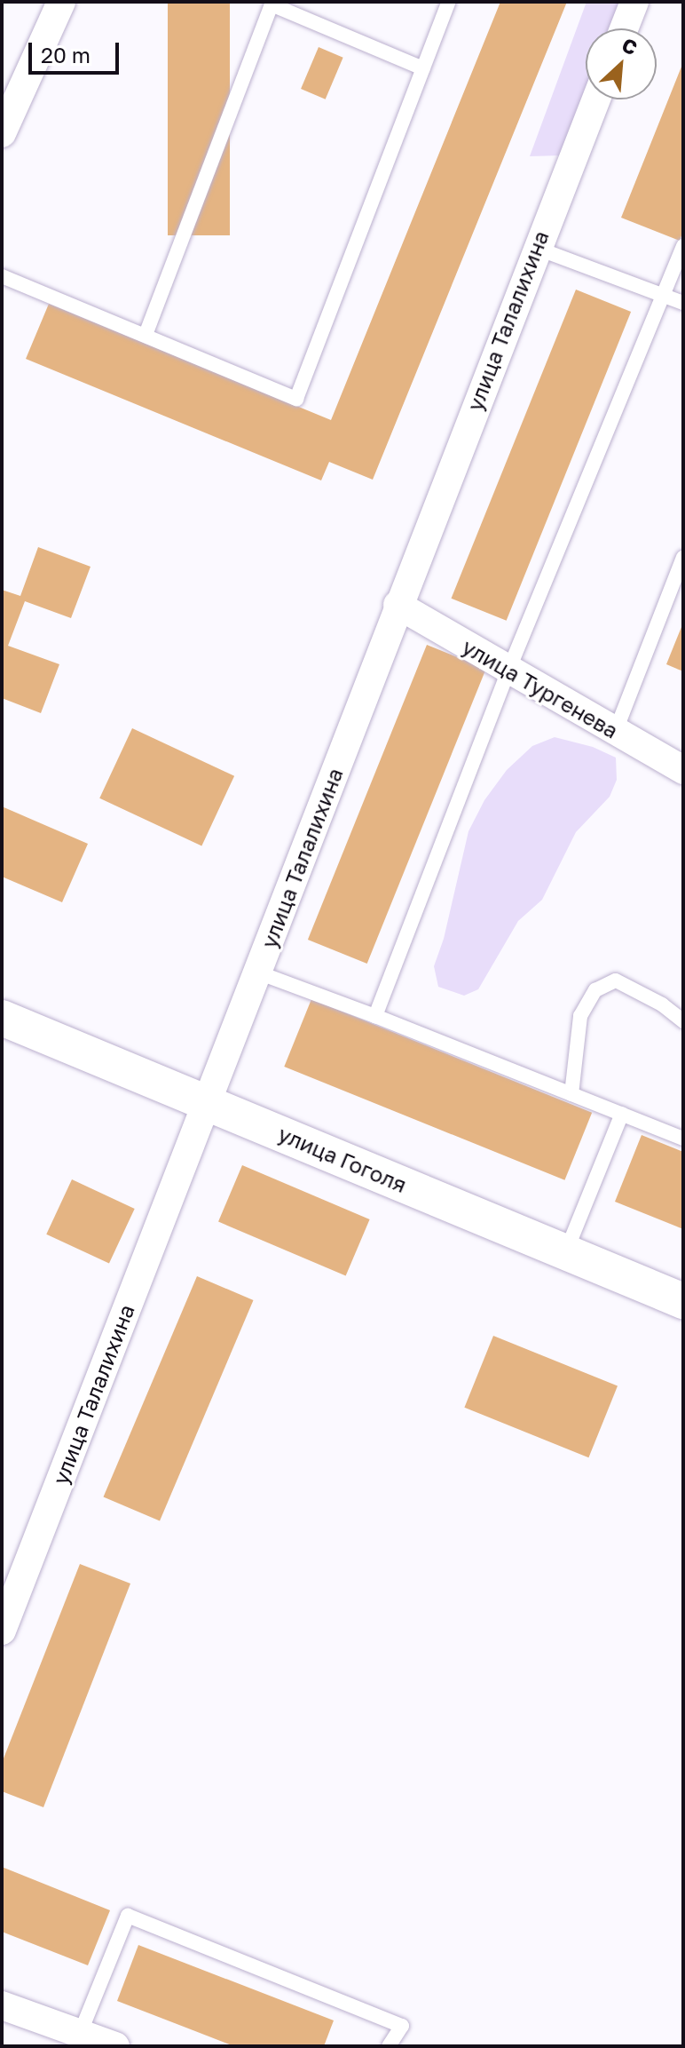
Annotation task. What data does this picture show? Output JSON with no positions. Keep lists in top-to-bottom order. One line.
{"streets":{"street":["улица Талалихина","улица Тургенева","улица Гоголя"]},"crossings":[["улица Талалихина","улица Тургенева"],["улица Талалихина","улица Гоголя"]],"scale_bar":"20 m","north":"top right"}
